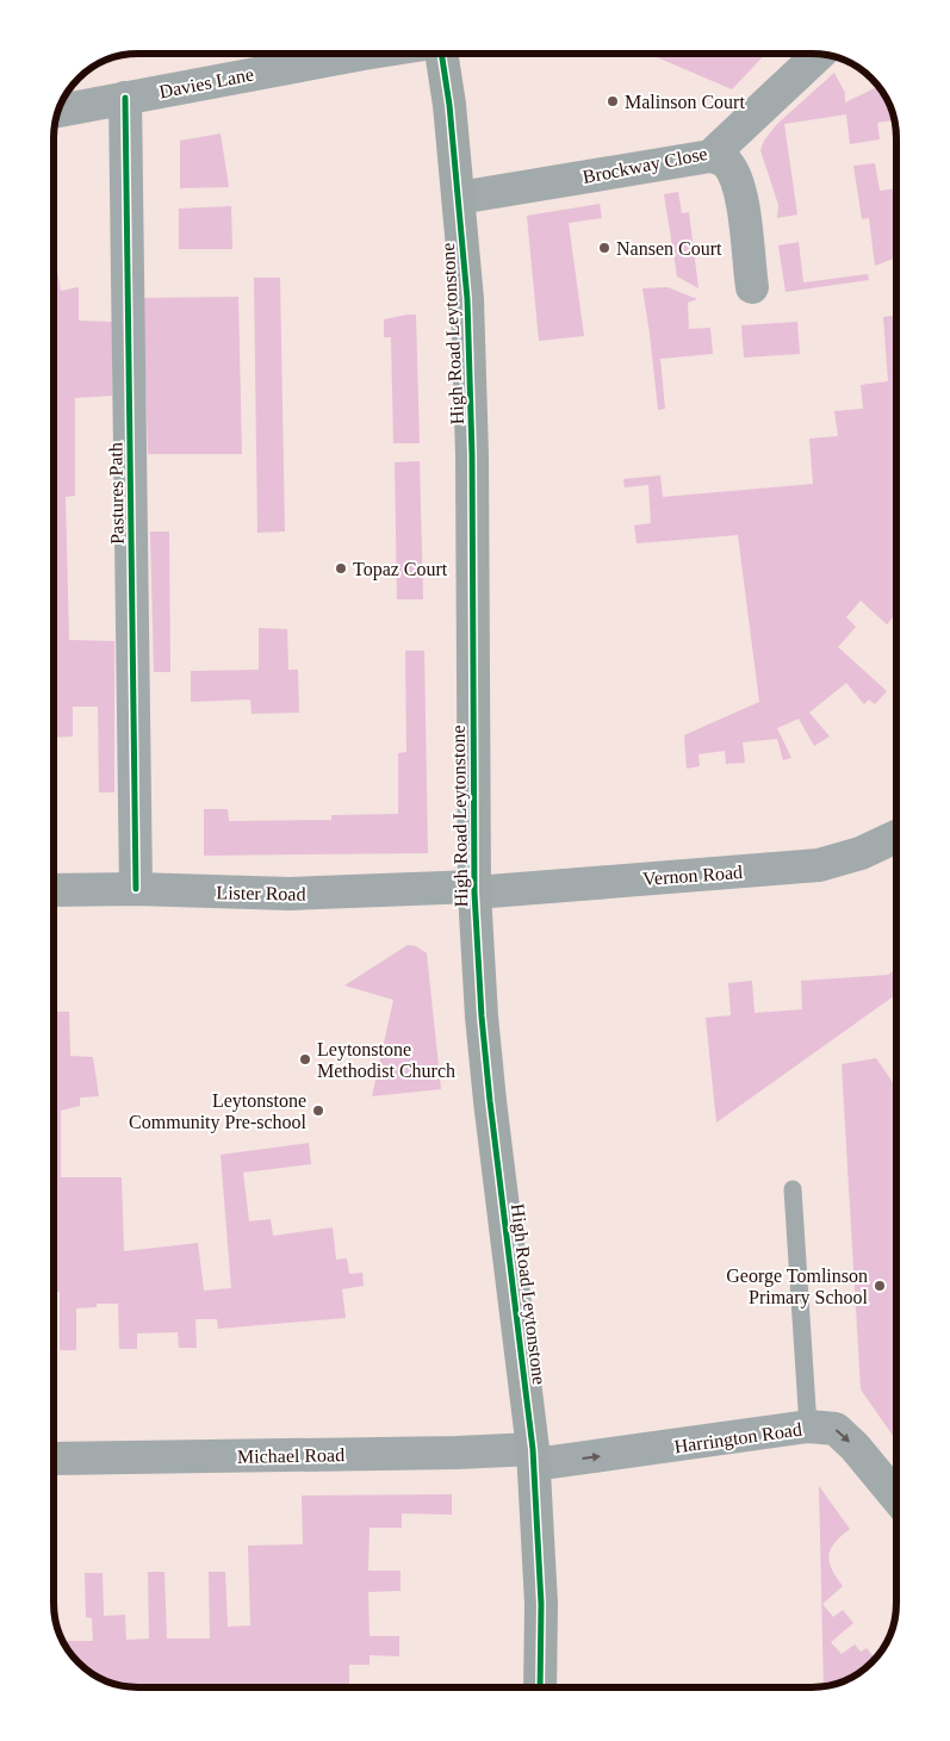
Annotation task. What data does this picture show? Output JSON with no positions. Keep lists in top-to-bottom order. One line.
{"streets":{"street":["Davies Lane","Brockway Close","High Road Leytonstone","Pastures Path","Vernon Road","Lister Road","Harrington Road","Michael Road"]},"crossings":[["Davies Lane","Pastures Path"],["Brockway Close","High Road Leytonstone"],["High Road Leytonstone","Vernon Road"],["High Road Leytonstone","Lister Road"],["High Road Leytonstone","Harrington Road"],["High Road Leytonstone","Michael Road"],["Pastures Path","Lister Road"],["Vernon Road","Lister Road"],["Harrington Road","Michael Road"]],"one_way":["Harrington Road"],"places":["Malinson Court","Nansen Court","Topaz Court","Leytonstone Methodist Church","Leytonstone Community Pre-school","George Tomlinson Primary School"]}
